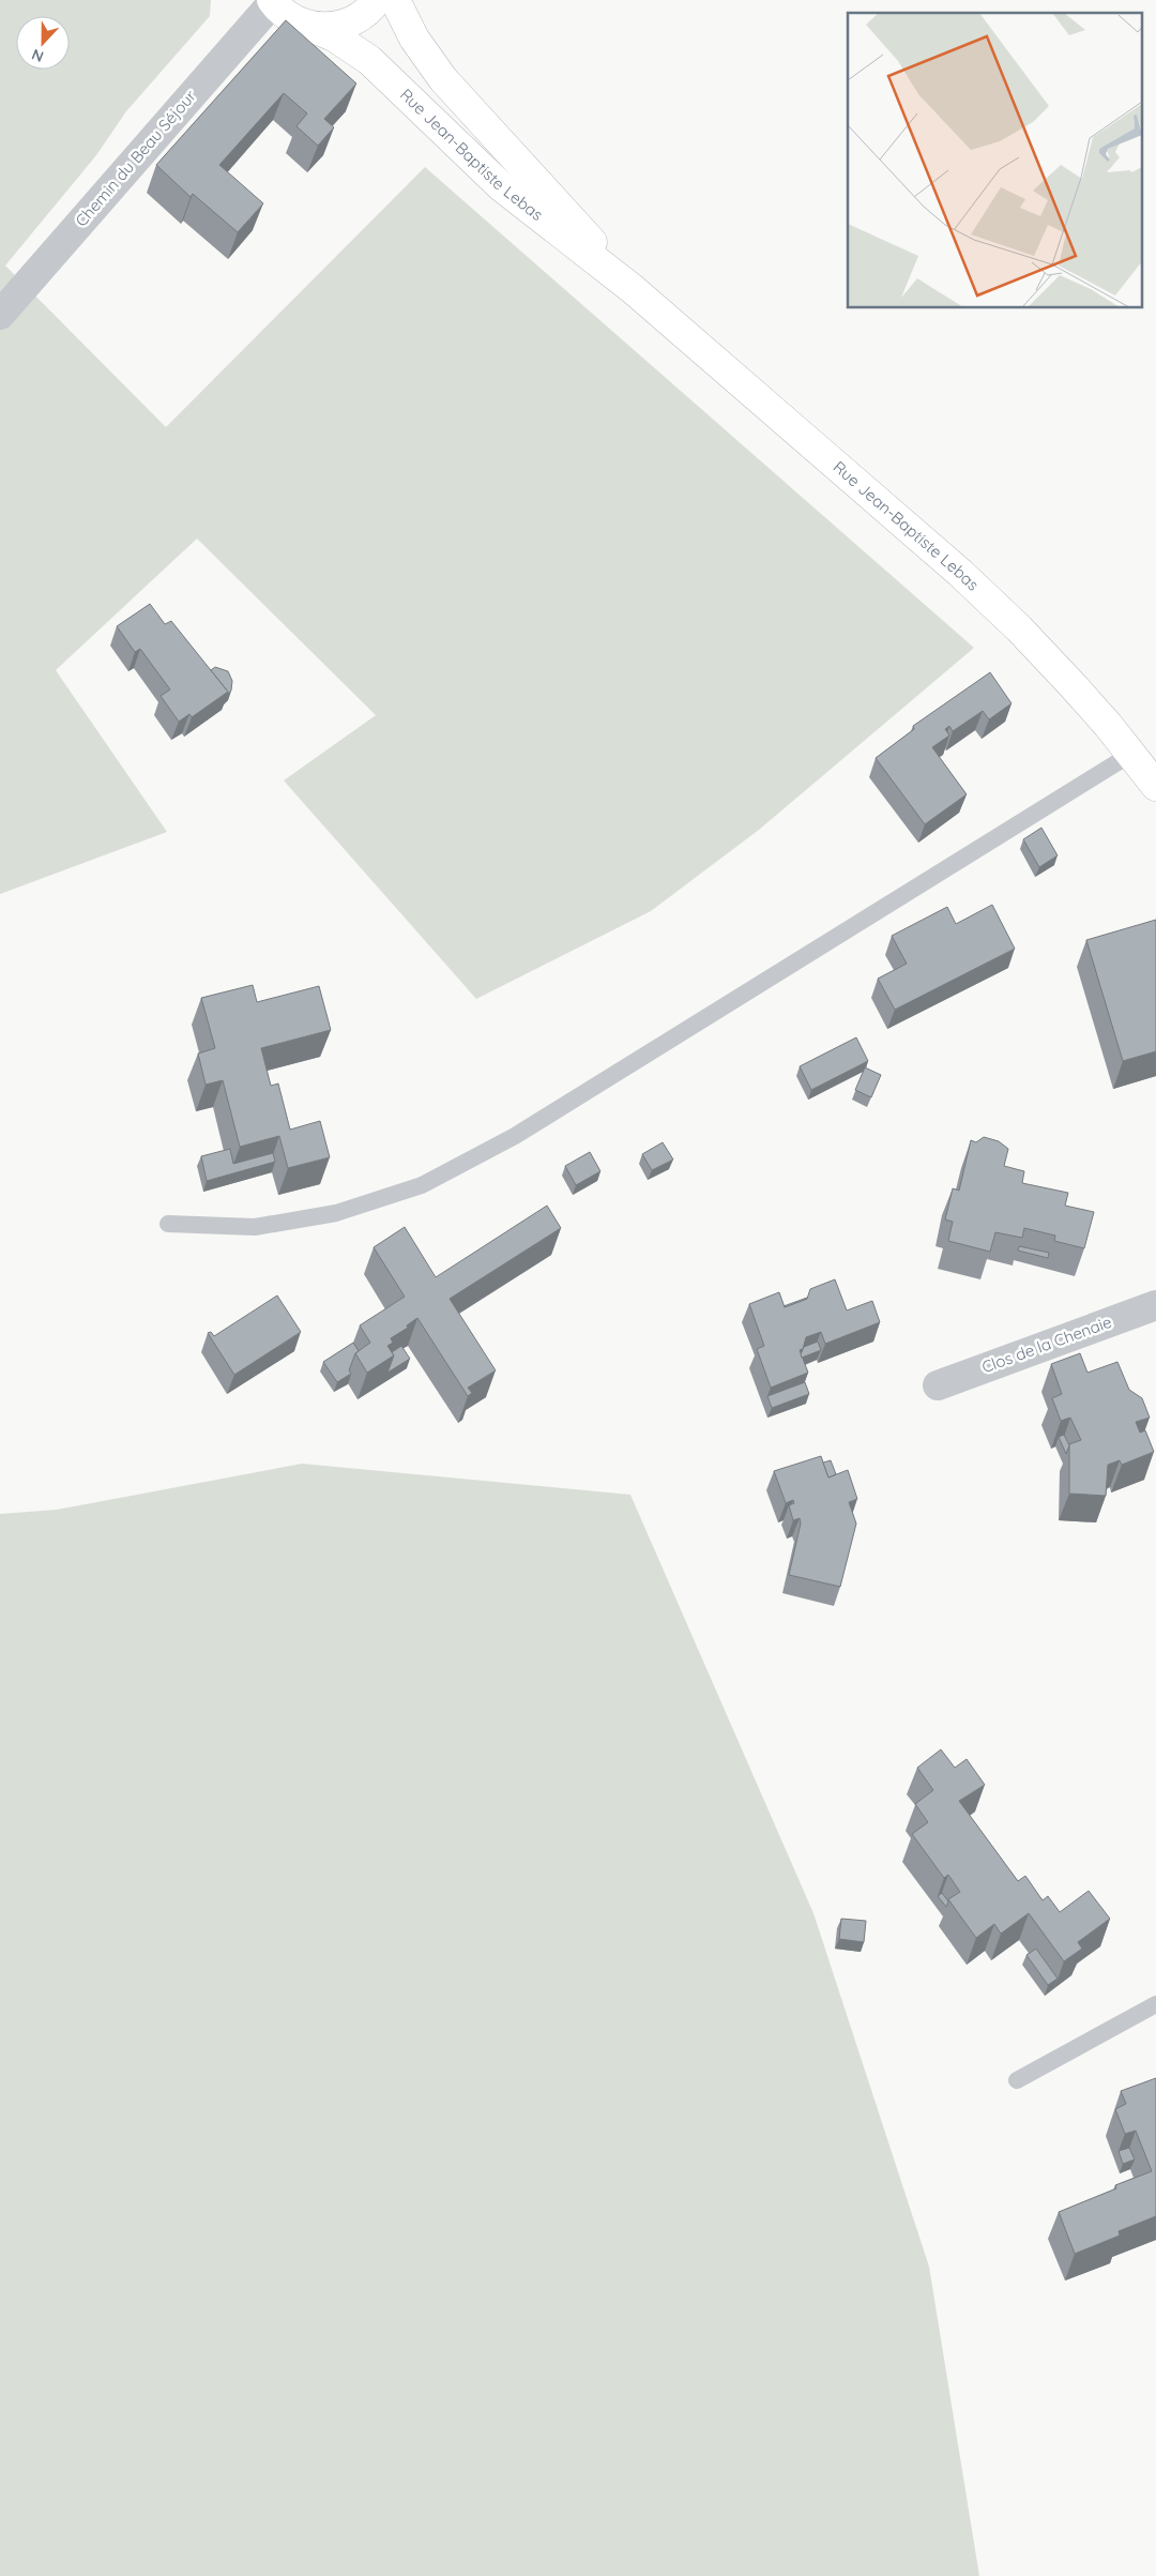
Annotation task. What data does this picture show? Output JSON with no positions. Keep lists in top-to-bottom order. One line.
{"streets":{"main road":["Rue Jean-Baptiste Lebas"],"street":["Chemin du Beau Séjour","Clos de la Chenaie"]},"crossings":[["Rue Jean-Baptiste Lebas","Chemin du Beau Séjour"]],"north":"bottom"}
